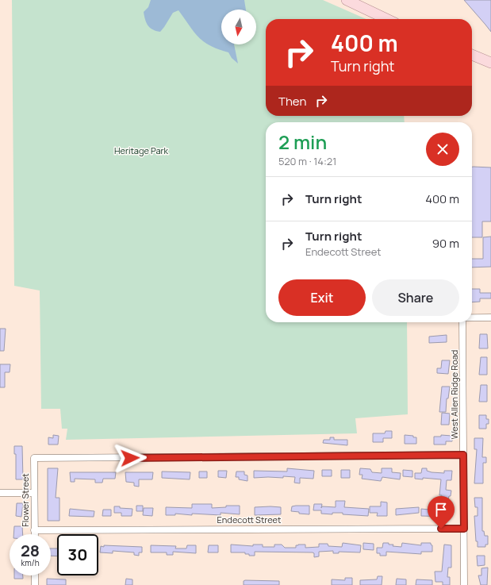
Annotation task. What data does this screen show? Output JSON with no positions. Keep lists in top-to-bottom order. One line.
{"streets":{"street":["West Allen Ridge Road","Flower Street","Endecott Street"]},"crossings":[["West Allen Ridge Road","Flower Street"],["West Allen Ridge Road","Endecott Street"],["Flower Street","Endecott Street"]],"parks":["Heritage Park"],"north":"bottom","page":{"turn":["400 m","Turn right"],"then":"Then","heading":["2 min","520 m · 14:21"],"list":[{"name":"Turn right","value":"400 m"},{"name":"Turn right","note":"Endecott Street","value":"90 m"}],"buttons":["Exit","Share"],"speed":"28 km/h","limit":"30"}}
